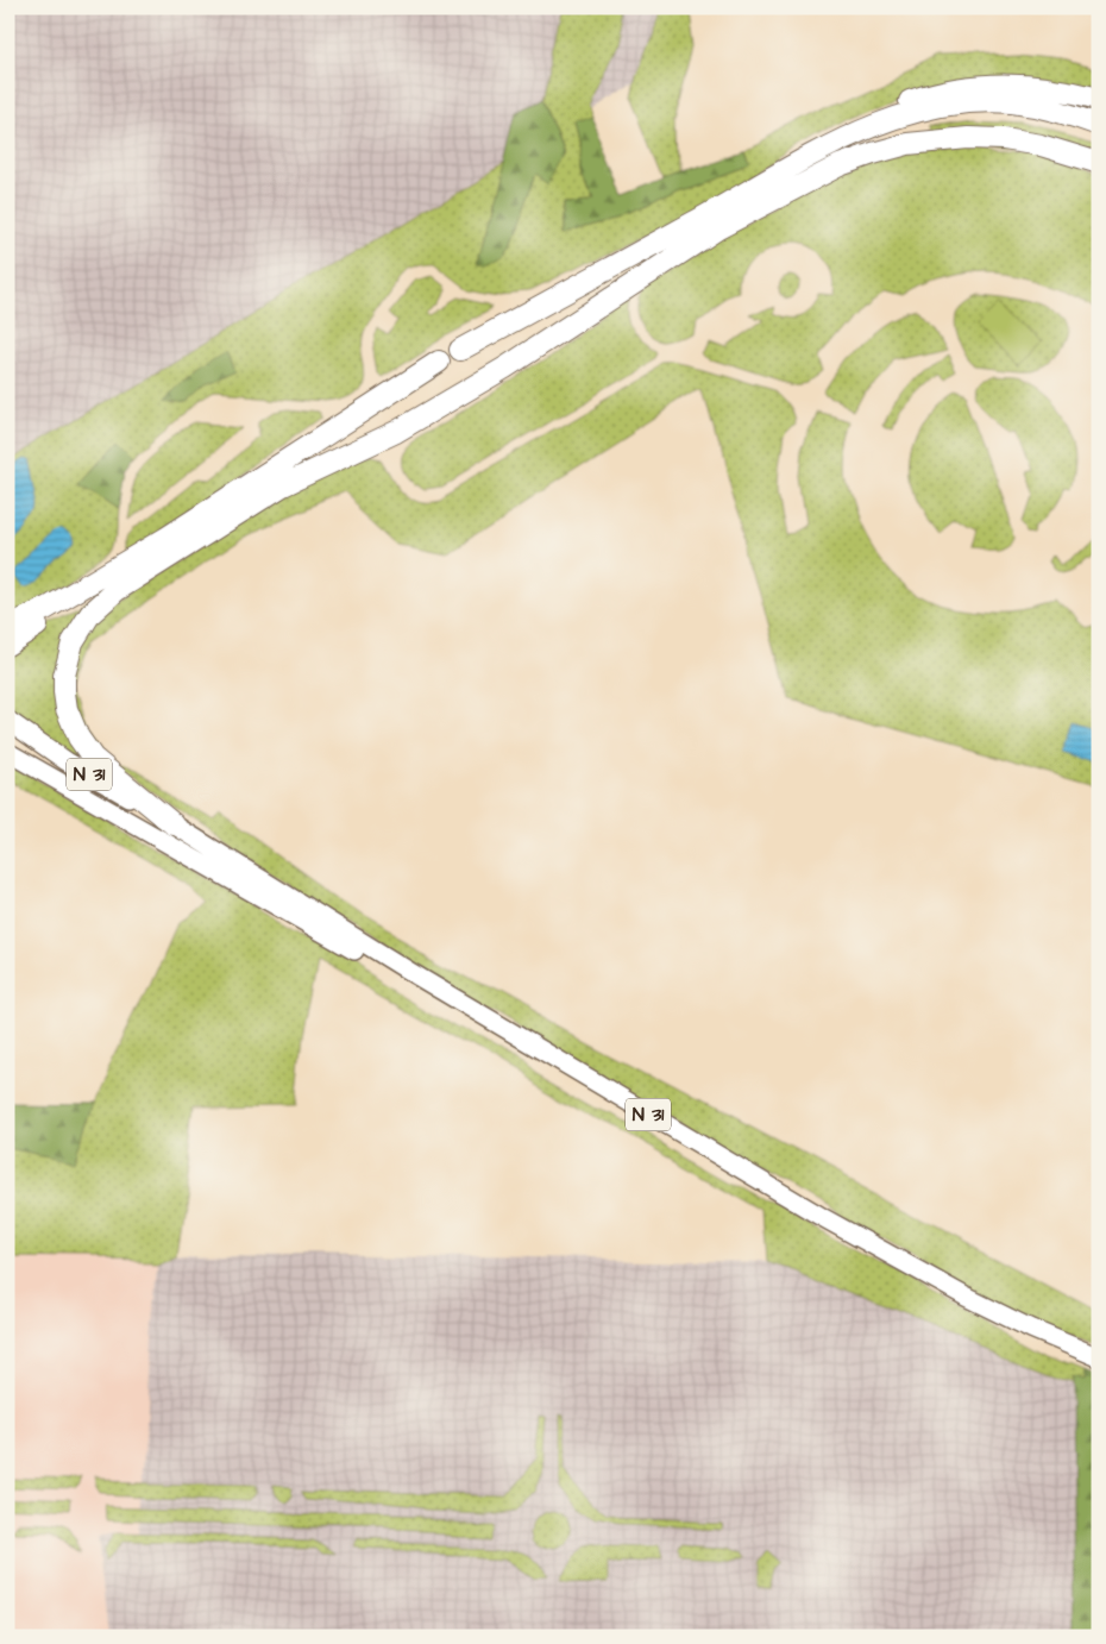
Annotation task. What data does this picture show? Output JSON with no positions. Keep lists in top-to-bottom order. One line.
{"streets":{"highway":["N 31"]}}
